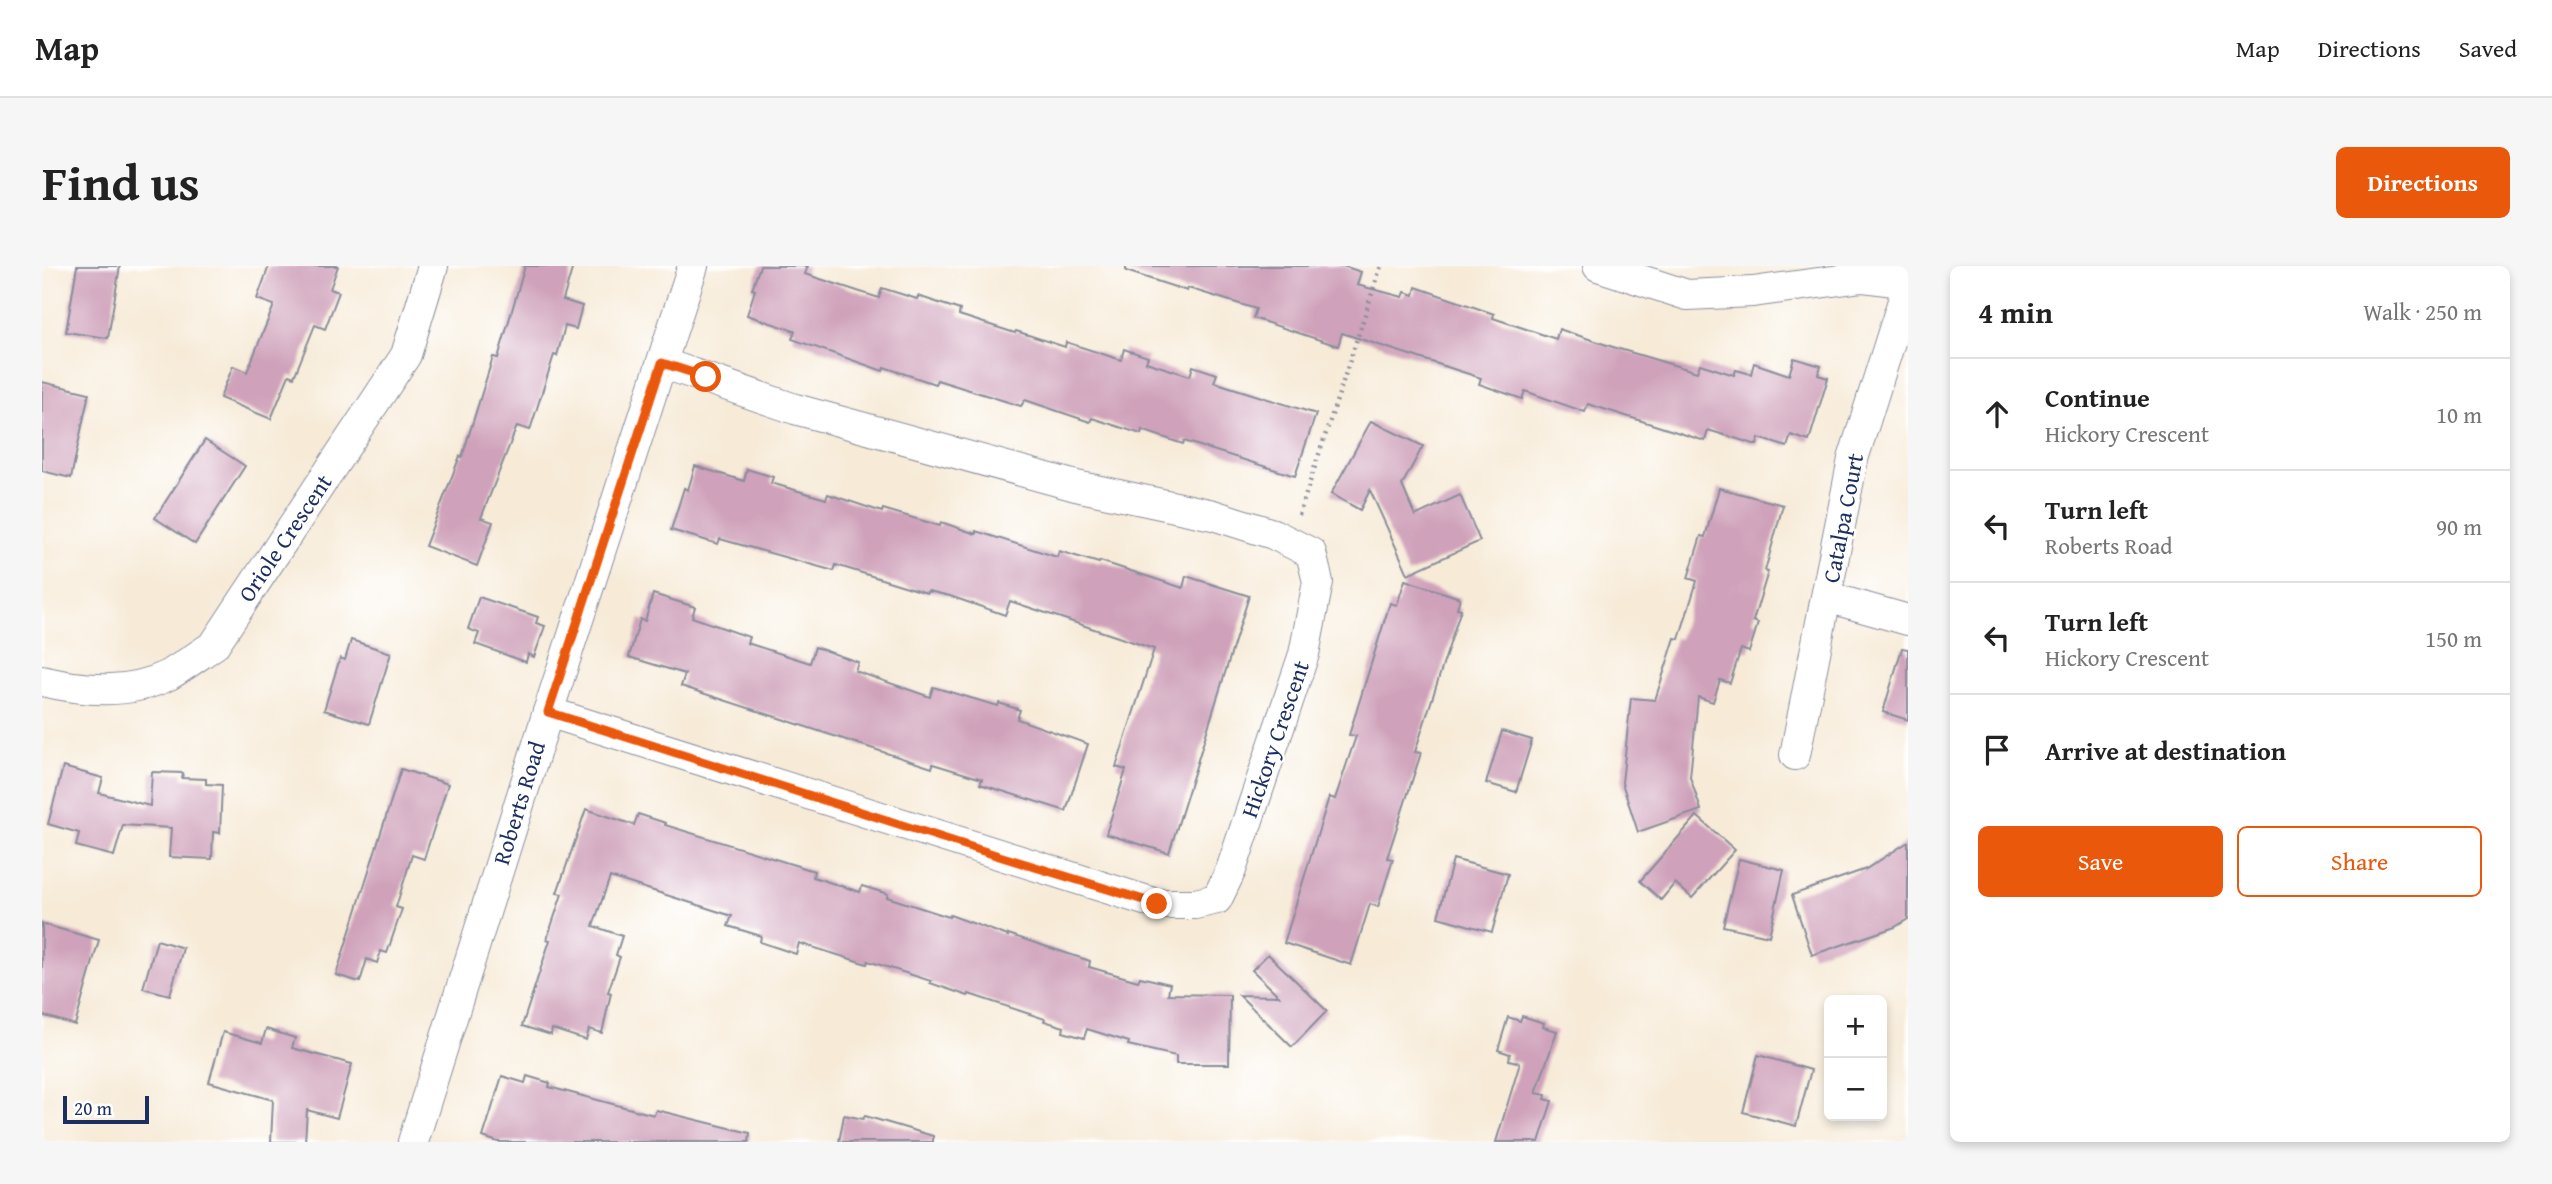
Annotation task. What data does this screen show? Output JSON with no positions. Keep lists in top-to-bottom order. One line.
{"streets":{"street":["Catalpa Court","Oriole Crescent","Hickory Crescent","Roberts Road"]},"crossings":[["Hickory Crescent","Roberts Road"]],"scale_bar":"20 m","page":{"header":"Map","nav":["Map","Directions","Saved"],"title":"Find us","buttons":["Directions",["Save","Share"]],"heading":["4 min","Walk · 250 m"],"list":[["Continue","Hickory Crescent","10 m"],["Turn left","Roberts Road","90 m"],["Turn left","Hickory Crescent","150 m"],"Arrive at destination"],"map_buttons":["+","−"],"scale":"20 m"}}
